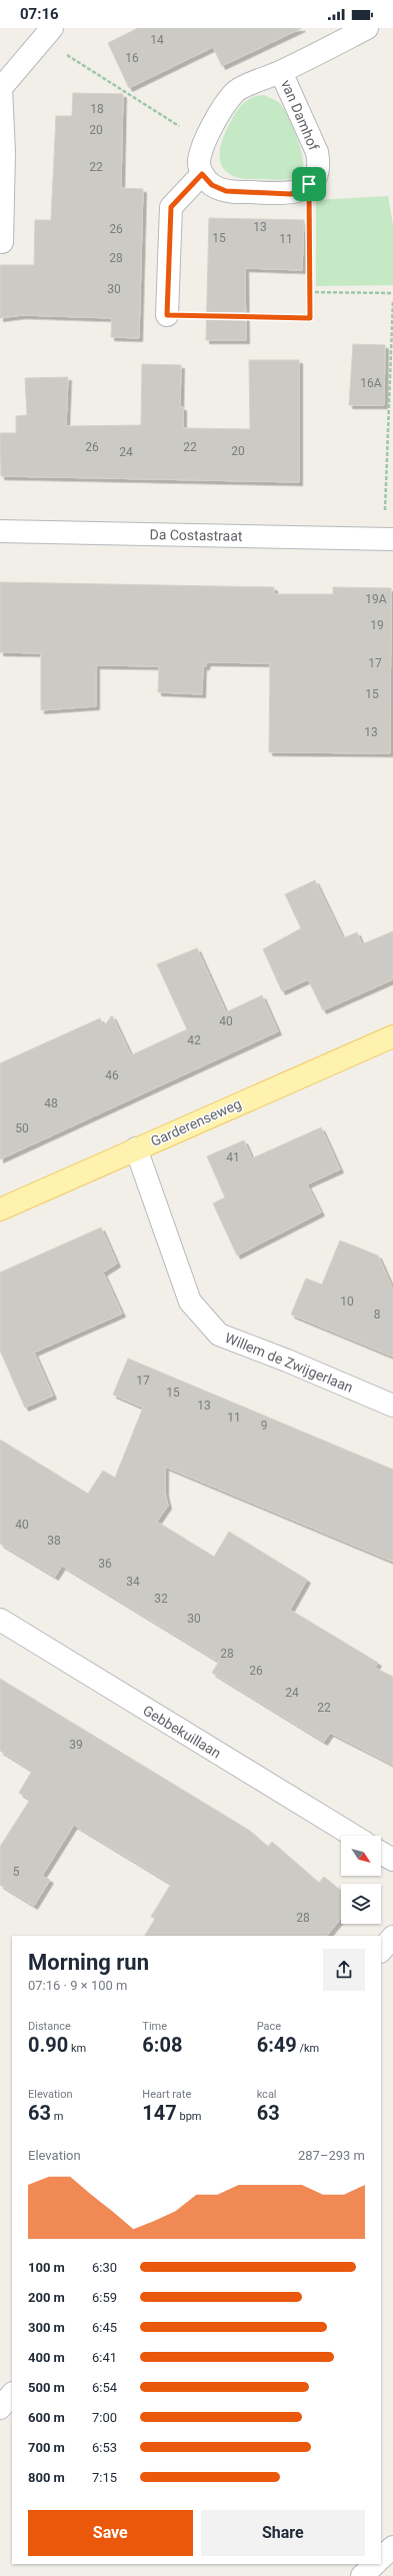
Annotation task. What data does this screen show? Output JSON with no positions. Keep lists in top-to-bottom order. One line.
{"streets":{"main road":["Garderenseweg"],"street":["van Damhof","Da Costastraat","Willem de Zwijgerlaan","Gebbekuillaan"]},"crossings":[["Garderenseweg","Willem de Zwijgerlaan"]],"house_numbers":["14","16","18","20","22","13","26","15","11","28","30","16A","26","22","20","24","19A","19","17","15","13","40","42","46","48","50","41","10","8","17","15","13","11","9","40","38","36","34","32","30","28","26","24","22","39","5","28"],"north":"bottom right","page":{"status":"07:16","heading":["Morning run","07:16 · 9 × 100 m"],"stats":[["Distance","0.90 km"],["Time","6:08"],["Pace","6:49 /km"],["Elevation","63 m"],["Heart rate","147 bpm"],["kcal","63"]],"chart":["Elevation","287–293 m"],"list":[{"name":"100 m","note":"6:30"},{"name":"200 m","note":"6:59"},{"name":"300 m","note":"6:45"},{"name":"400 m","note":"6:41"},{"name":"500 m","note":"6:54"},{"name":"600 m","note":"7:00"},{"name":"700 m","note":"6:53"},{"name":"800 m","note":"7:15"}],"buttons":["Save","Share"]}}
